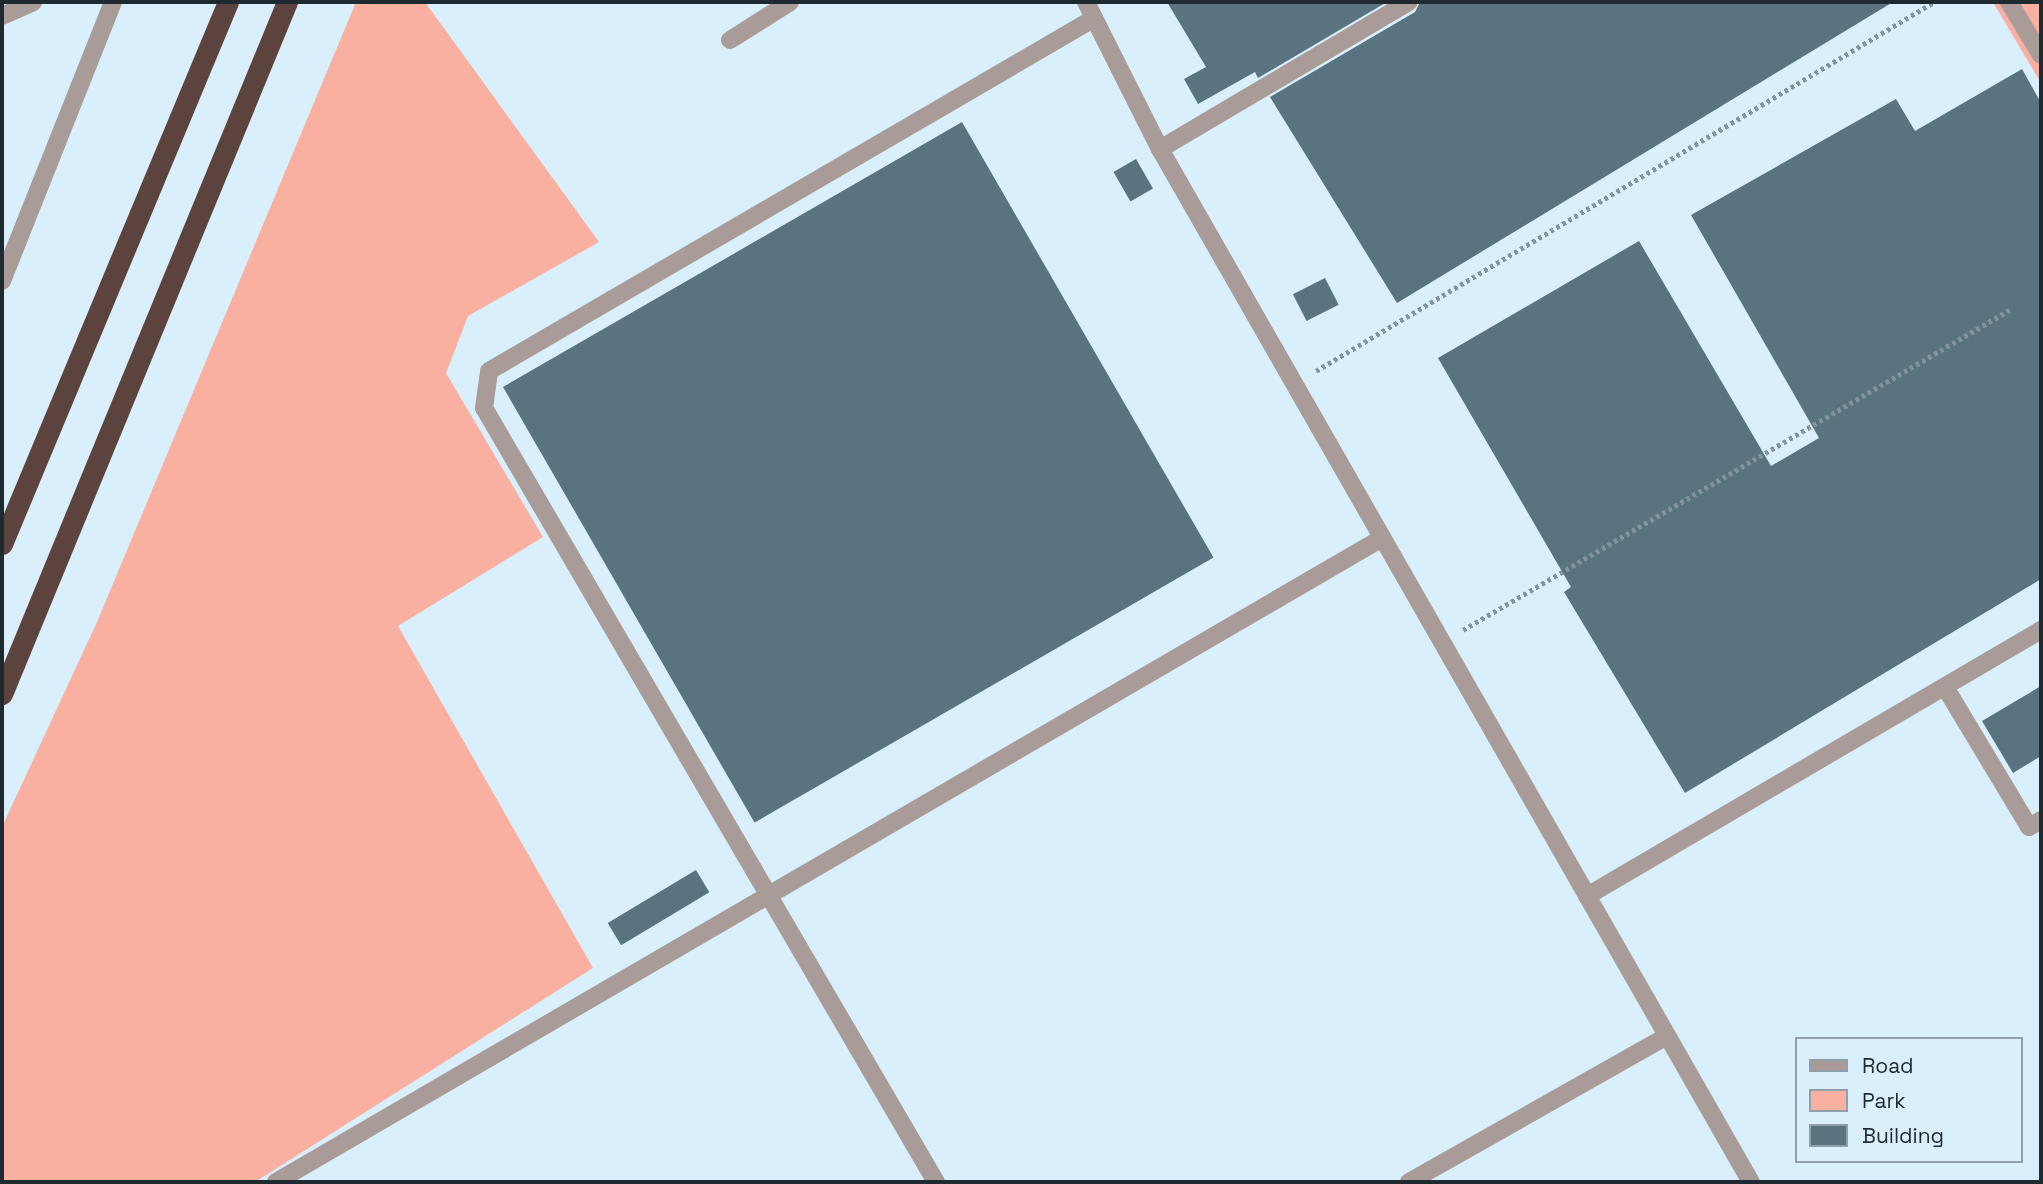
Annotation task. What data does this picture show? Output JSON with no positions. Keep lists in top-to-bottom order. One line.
{"legend":["Road","Park","Building"]}
